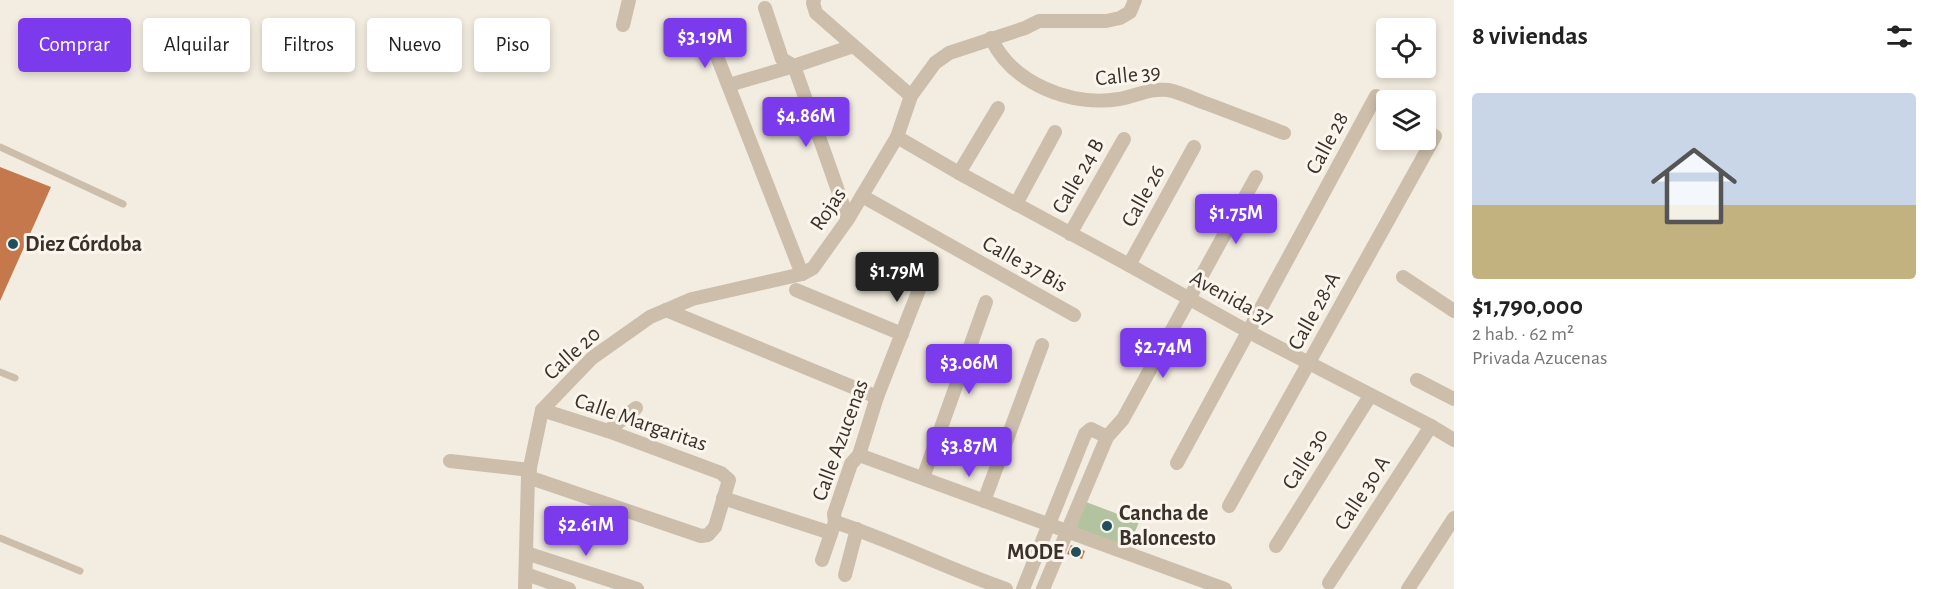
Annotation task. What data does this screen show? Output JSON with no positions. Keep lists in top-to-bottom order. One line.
{"streets":{"street":["Calle 39","Calle 28","Calle 24 B","Calle 26","Rojas","Calle 37 Bis","Avenida 37","Calle 28-A","Calle 20","Calle Margaritas","Calle Azucenas","Calle 30","Calle 30 A"]},"crossings":[["Calle 39","Rojas"],["Calle 28","Avenida 37"],["Calle 24 B","Avenida 37"],["Calle 26","Avenida 37"],["Rojas","Calle 37 Bis"],["Rojas","Avenida 37"],["Rojas","Calle 20"],["Avenida 37","Calle 28-A"],["Avenida 37","Calle 30"],["Avenida 37","Calle 30 A"],["Calle 20","Calle Margaritas"]],"places":["Diez Córdoba","Cancha de Baloncesto","MODE"],"page":{"heading":"8 viviendas","price":["$3.19M","$4.86M","$1.75M","$1.79M","$2.74M","$3.06M","$3.87M","$2.61M"],"chip":["Comprar","Alquilar","Filtros","Nuevo","Piso"],"list":[{"name":"$1,790,000","note":"2 hab. · 62 m² · Privada Azucenas"}]}}
